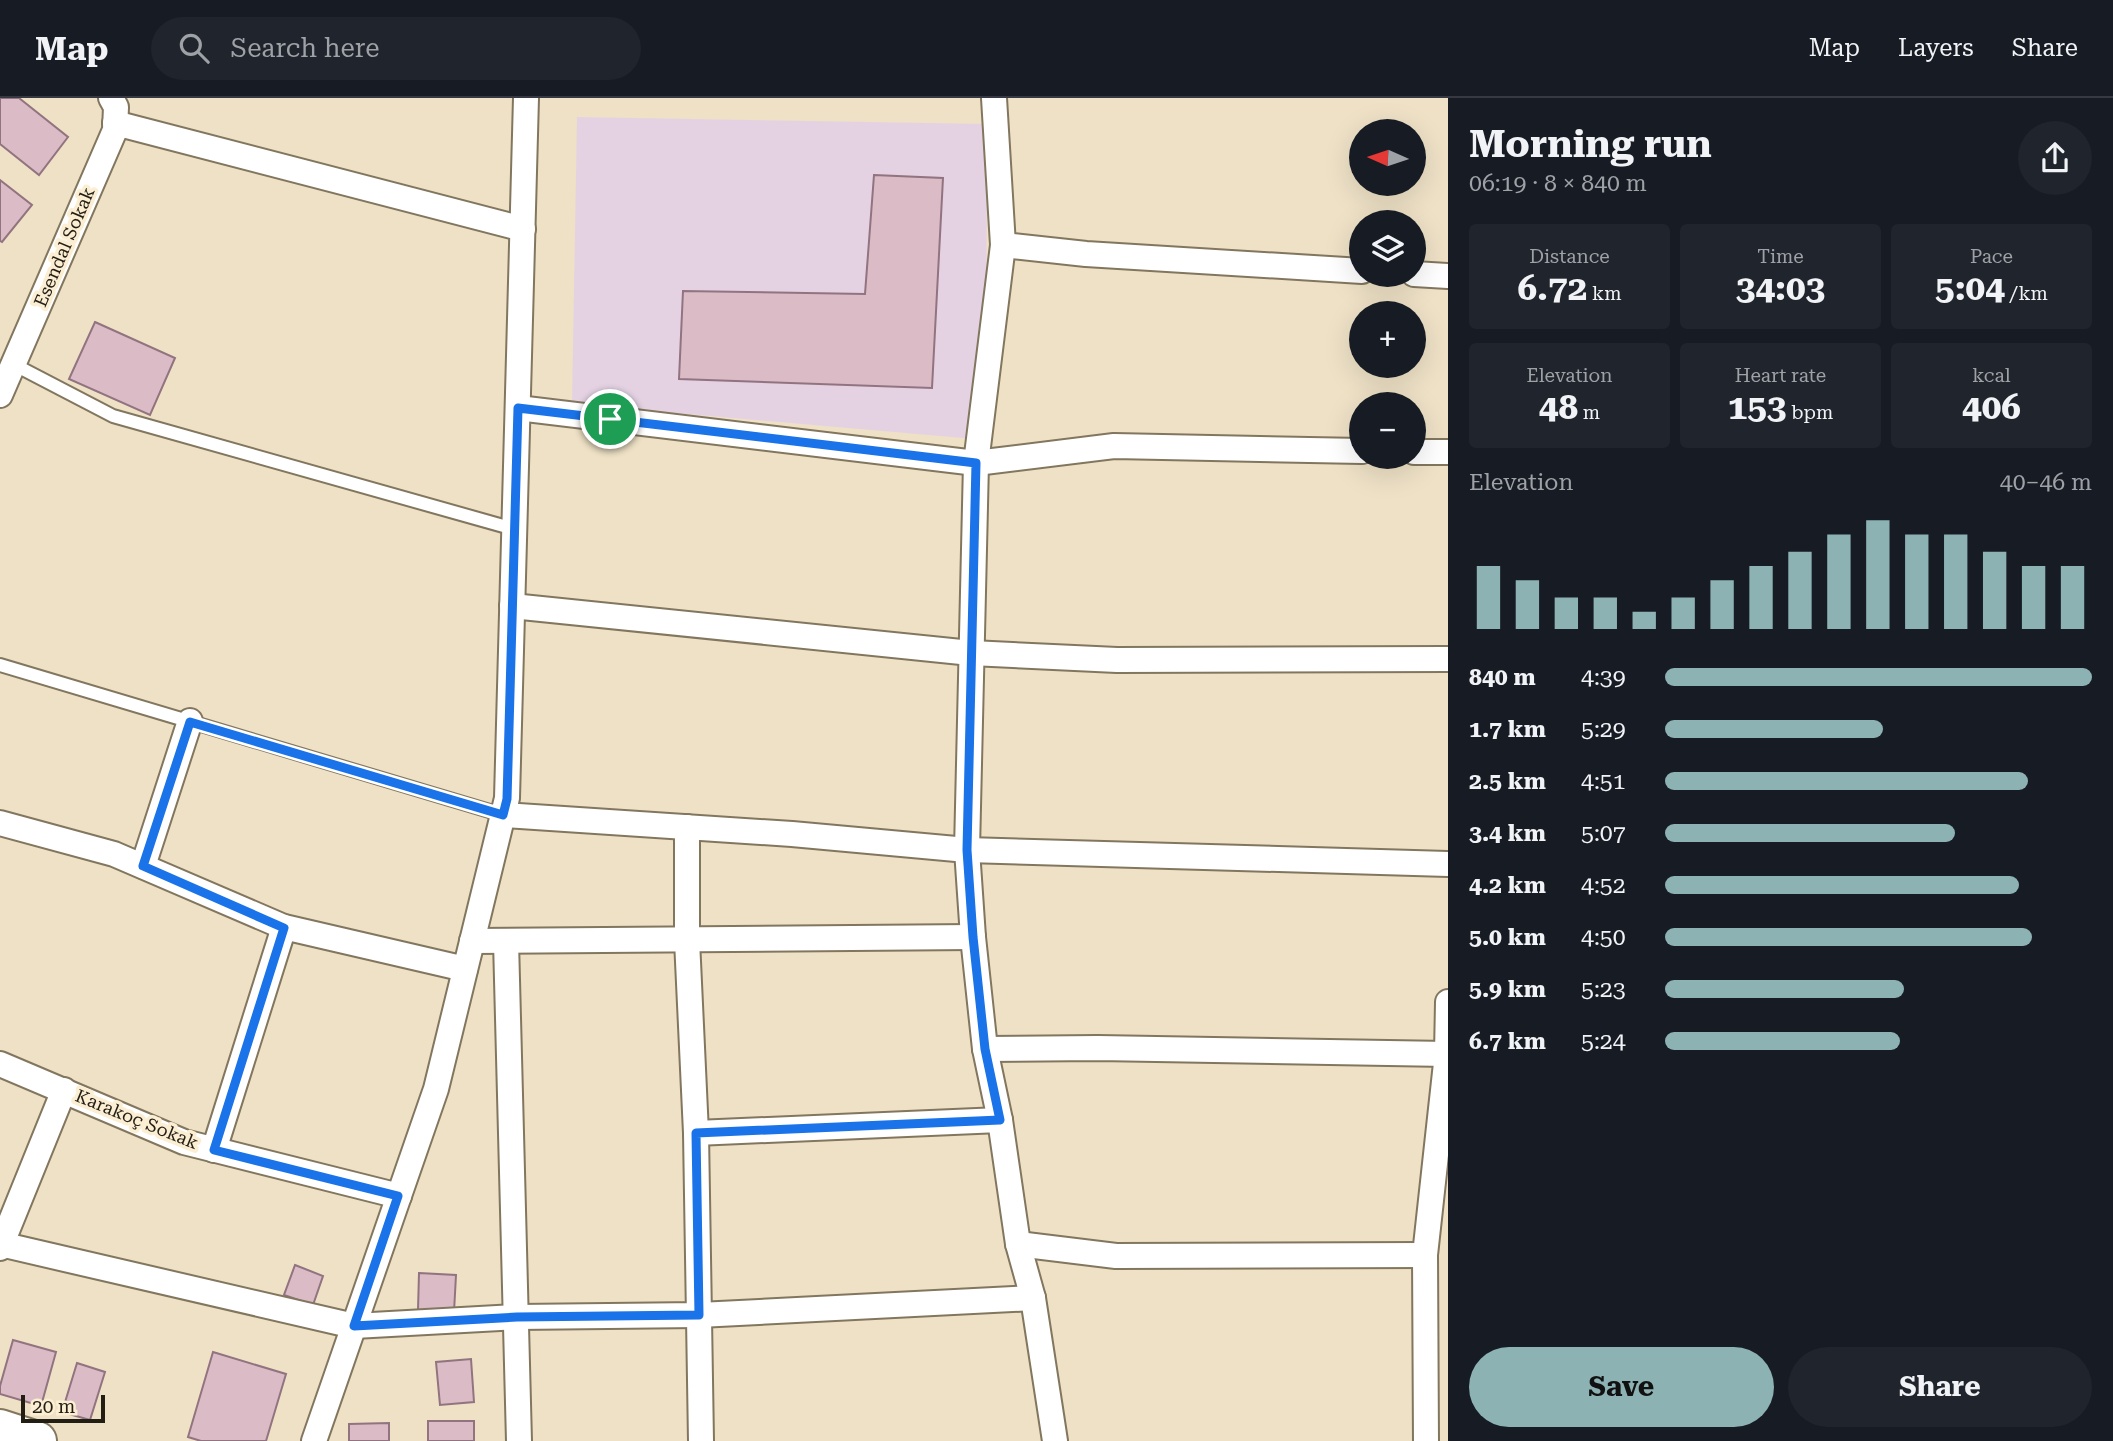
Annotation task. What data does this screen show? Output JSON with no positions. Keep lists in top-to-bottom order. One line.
{"streets":{"street":["Esendal Sokak","Karakoç Sokak"]},"scale_bar":"20 m","north":"left","page":{"header":"Map","search":"Search here","nav":["Map","Layers","Share"],"heading":["Morning run","06:19 · 8 × 840 m"],"map_buttons":["+","−"],"stats":[["Distance","6.72 km"],["Time","34:03"],["Pace","5:04 /km"],["Elevation","48 m"],["Heart rate","153 bpm"],["kcal","406"]],"chart":["Elevation","40–46 m"],"list":[{"name":"840 m","note":"4:39"},{"name":"1.7 km","note":"5:29"},{"name":"2.5 km","note":"4:51"},{"name":"3.4 km","note":"5:07"},{"name":"4.2 km","note":"4:52"},{"name":"5.0 km","note":"4:50"},{"name":"5.9 km","note":"5:23"},{"name":"6.7 km","note":"5:24"}],"buttons":["Save","Share"],"scale":"20 m"}}
